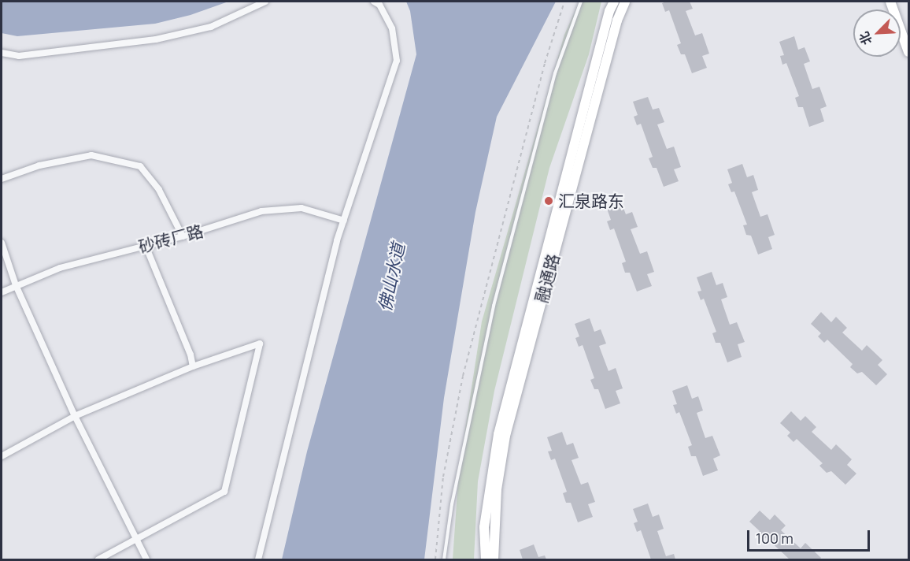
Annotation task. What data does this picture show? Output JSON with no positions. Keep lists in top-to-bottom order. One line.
{"streets":{"main road":["融通路"],"street":["砂砖厂路"]},"water":["佛山水道"],"places":["汇泉路东"],"scale_bar":"100 m","north":"bottom left"}
